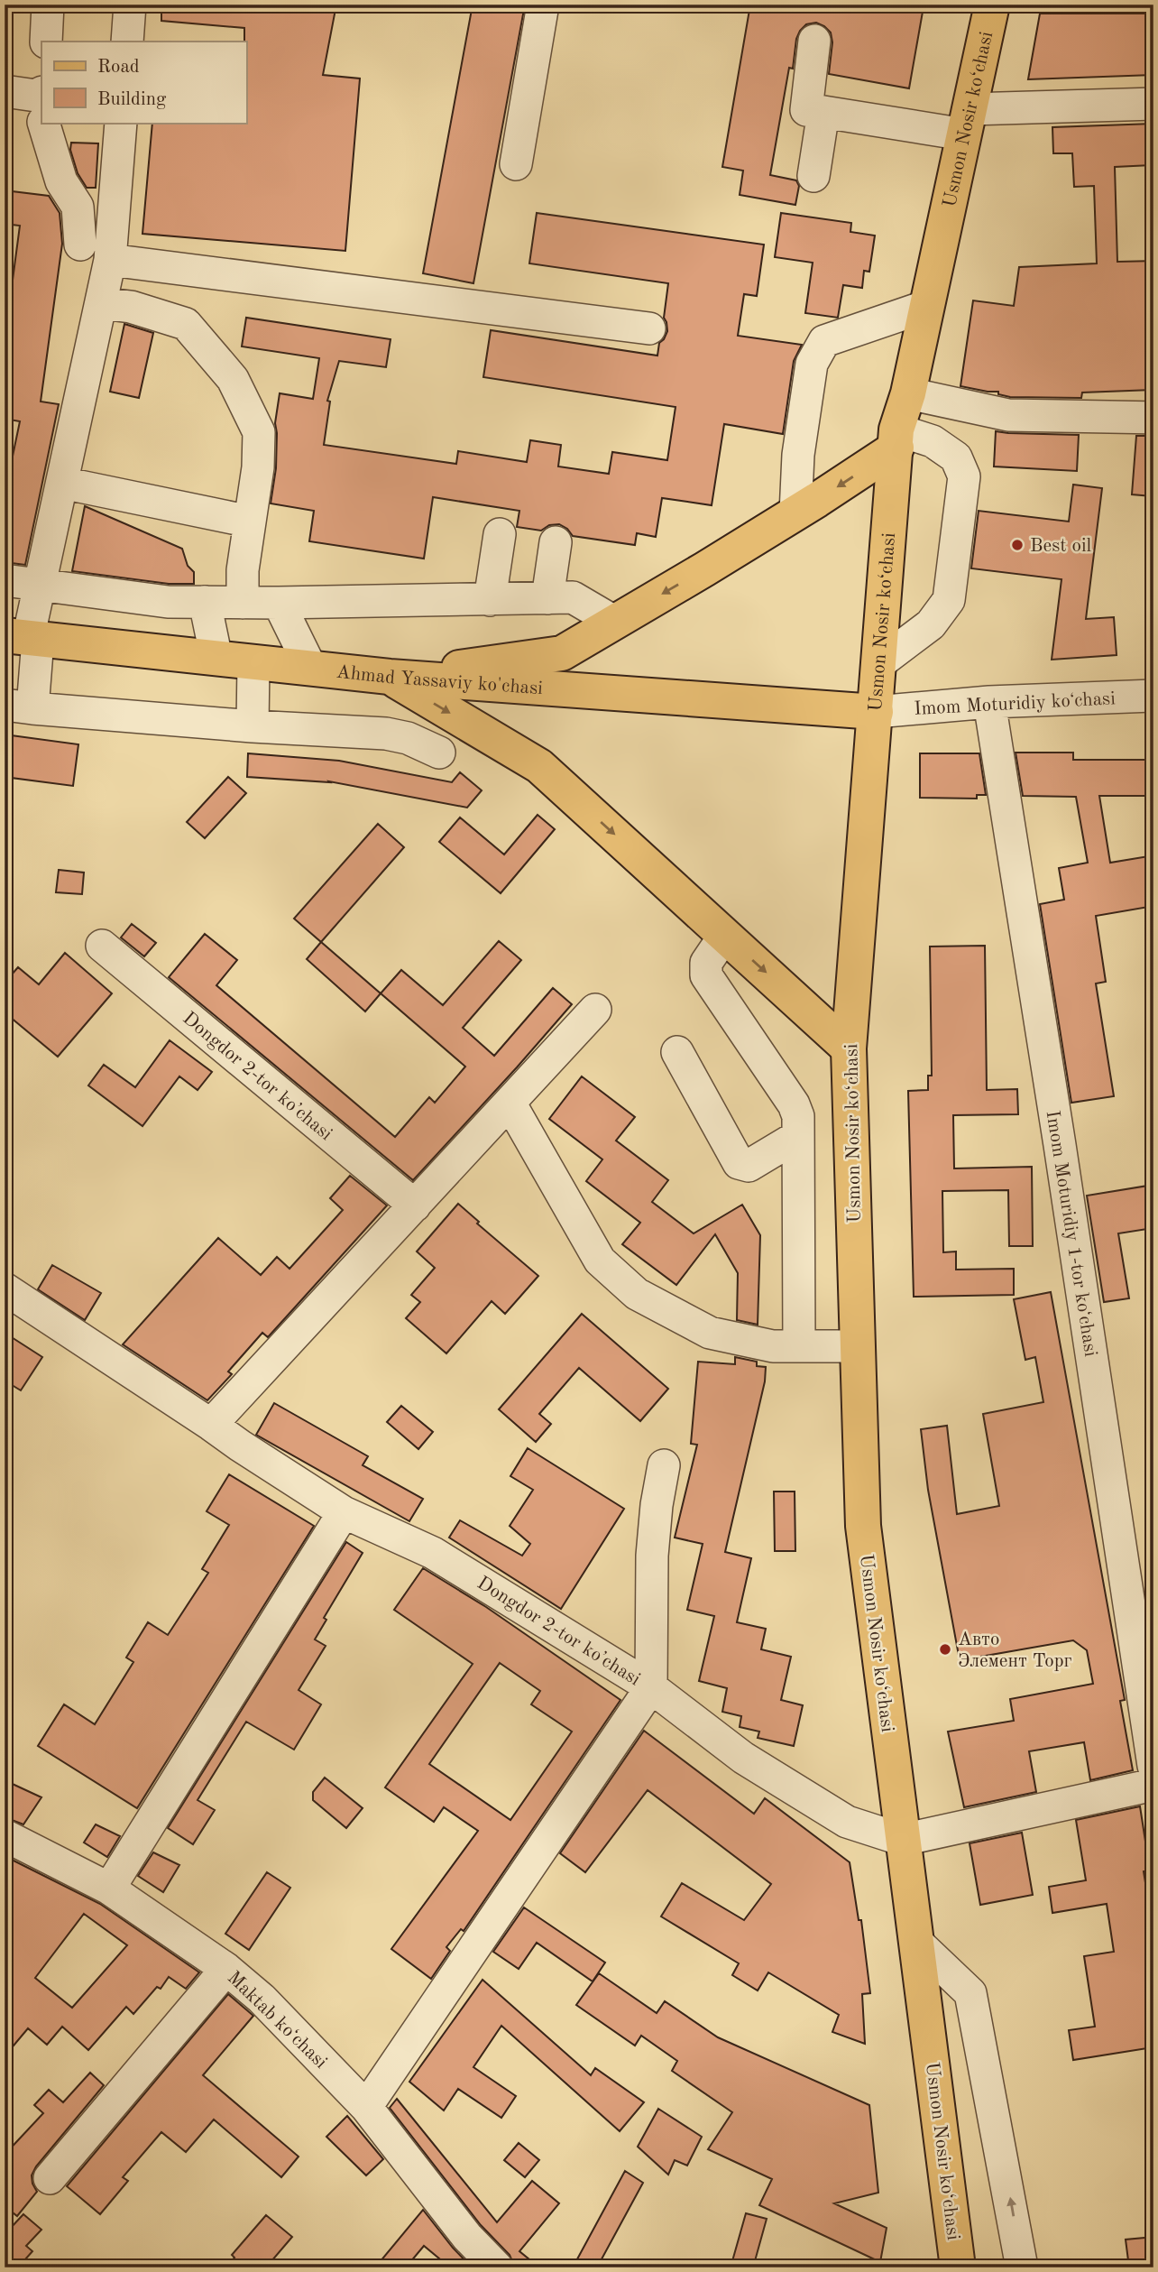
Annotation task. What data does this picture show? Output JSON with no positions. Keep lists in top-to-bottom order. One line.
{"streets":{"main road":["Usmon Nosir ko‘chasi","Ahmad Yassaviy ko'chasi"],"street":["Imom Moturidiy koʻchasi","Dongdor 2-tor koʼchasi","Imom Moturidiy 1-tor koʻchasi","Maktab koʻchasi"]},"crossings":[["Usmon Nosir ko‘chasi","Ahmad Yassaviy ko'chasi"],["Usmon Nosir ko‘chasi","Imom Moturidiy koʻchasi"],["Usmon Nosir ko‘chasi","Dongdor 2-tor koʼchasi"],["Ahmad Yassaviy ko'chasi","Imom Moturidiy koʻchasi"],["Imom Moturidiy koʻchasi","Imom Moturidiy 1-tor koʻchasi"]],"places":["Best oil","Авто Элемент Торг"],"legend":["Road","Building"]}
